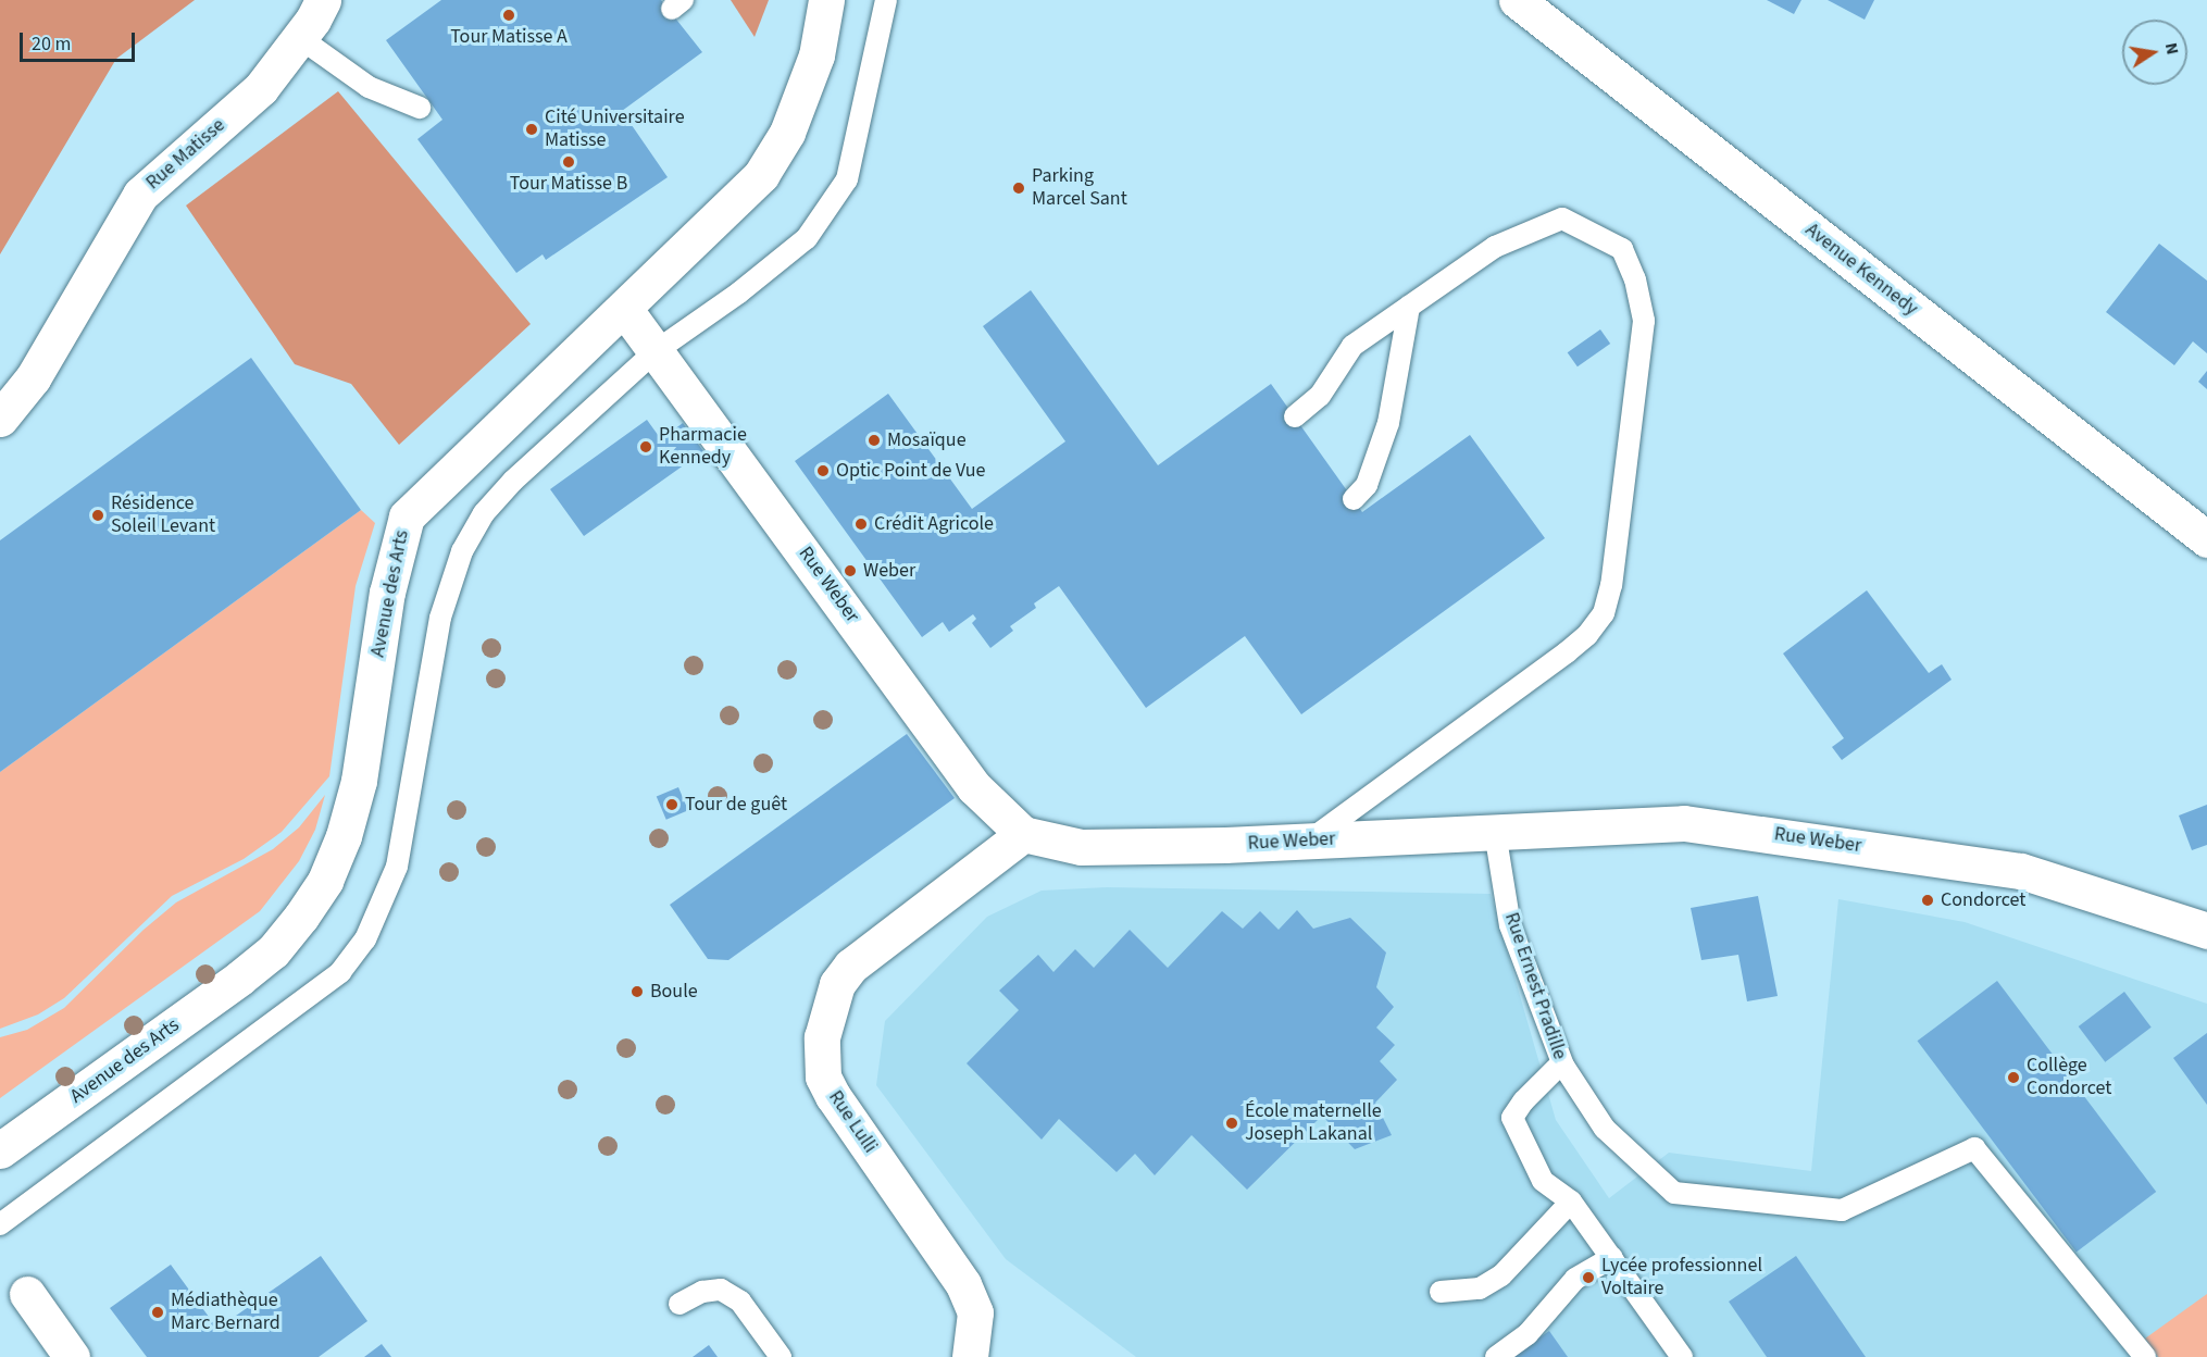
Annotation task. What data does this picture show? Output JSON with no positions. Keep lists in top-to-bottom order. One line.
{"streets":{"street":["Rue Matisse","Avenue Kennedy","Rue Weber","Avenue des Arts","Rue Lulli"],"lane":["Rue Ernest Pradille"]},"crossings":[["Rue Weber","Avenue des Arts"],["Rue Weber","Rue Ernest Pradille"],["Rue Weber","Rue Lulli"]],"places":["Tour Matisse A","Cité Universitaire Matisse","Tour Matisse B","Parking Marcel Sant","Mosaïque","Pharmacie Kennedy","Optic Point de Vue","Résidence Soleil Levant","Crédit Agricole","Weber","Tour de guêt","Condorcet","Boule","Collège Condorcet","École maternelle Joseph Lakanal","Lycée professionnel Voltaire","Médiathèque Marc Bernard"],"scale_bar":"20 m","north":"right"}
